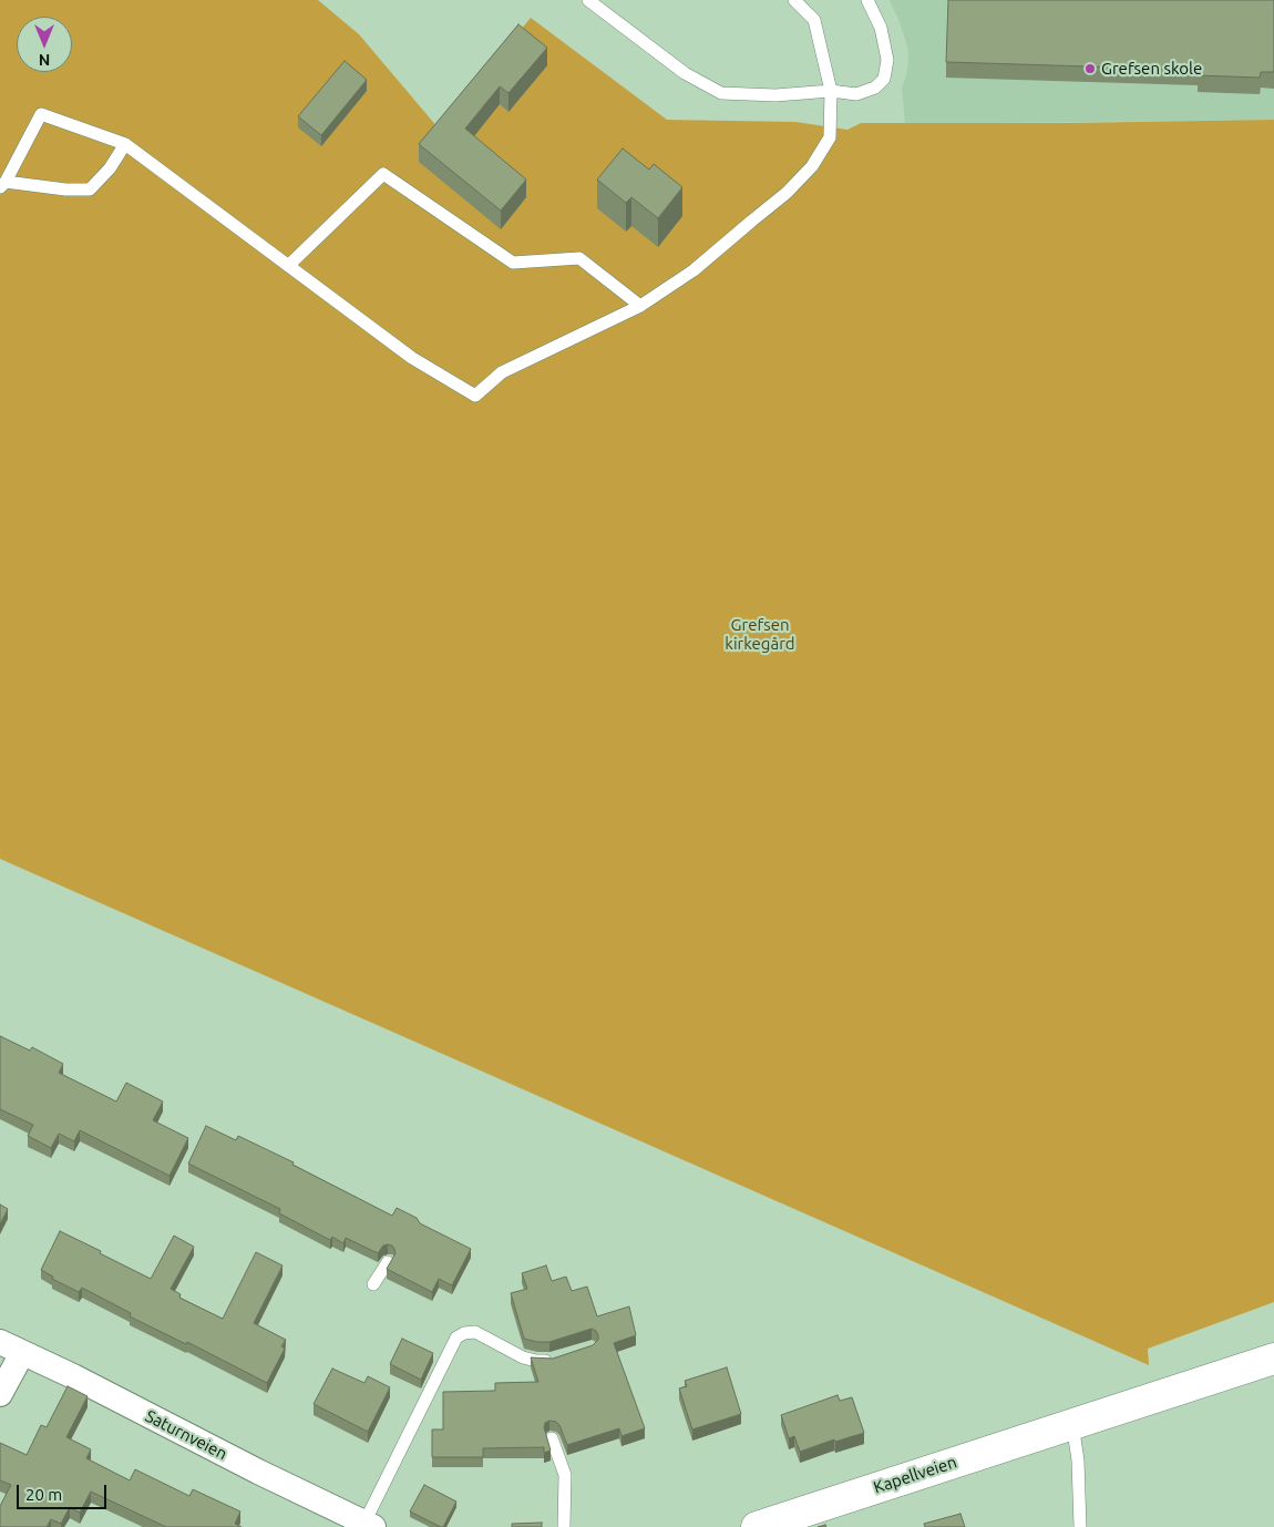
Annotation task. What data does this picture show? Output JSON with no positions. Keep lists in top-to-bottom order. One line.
{"streets":{"street":["Saturnveien","Kapellveien"]},"parks":["Grefsen kirkegård"],"places":["Grefsen skole"],"scale_bar":"20 m","north":"bottom"}
